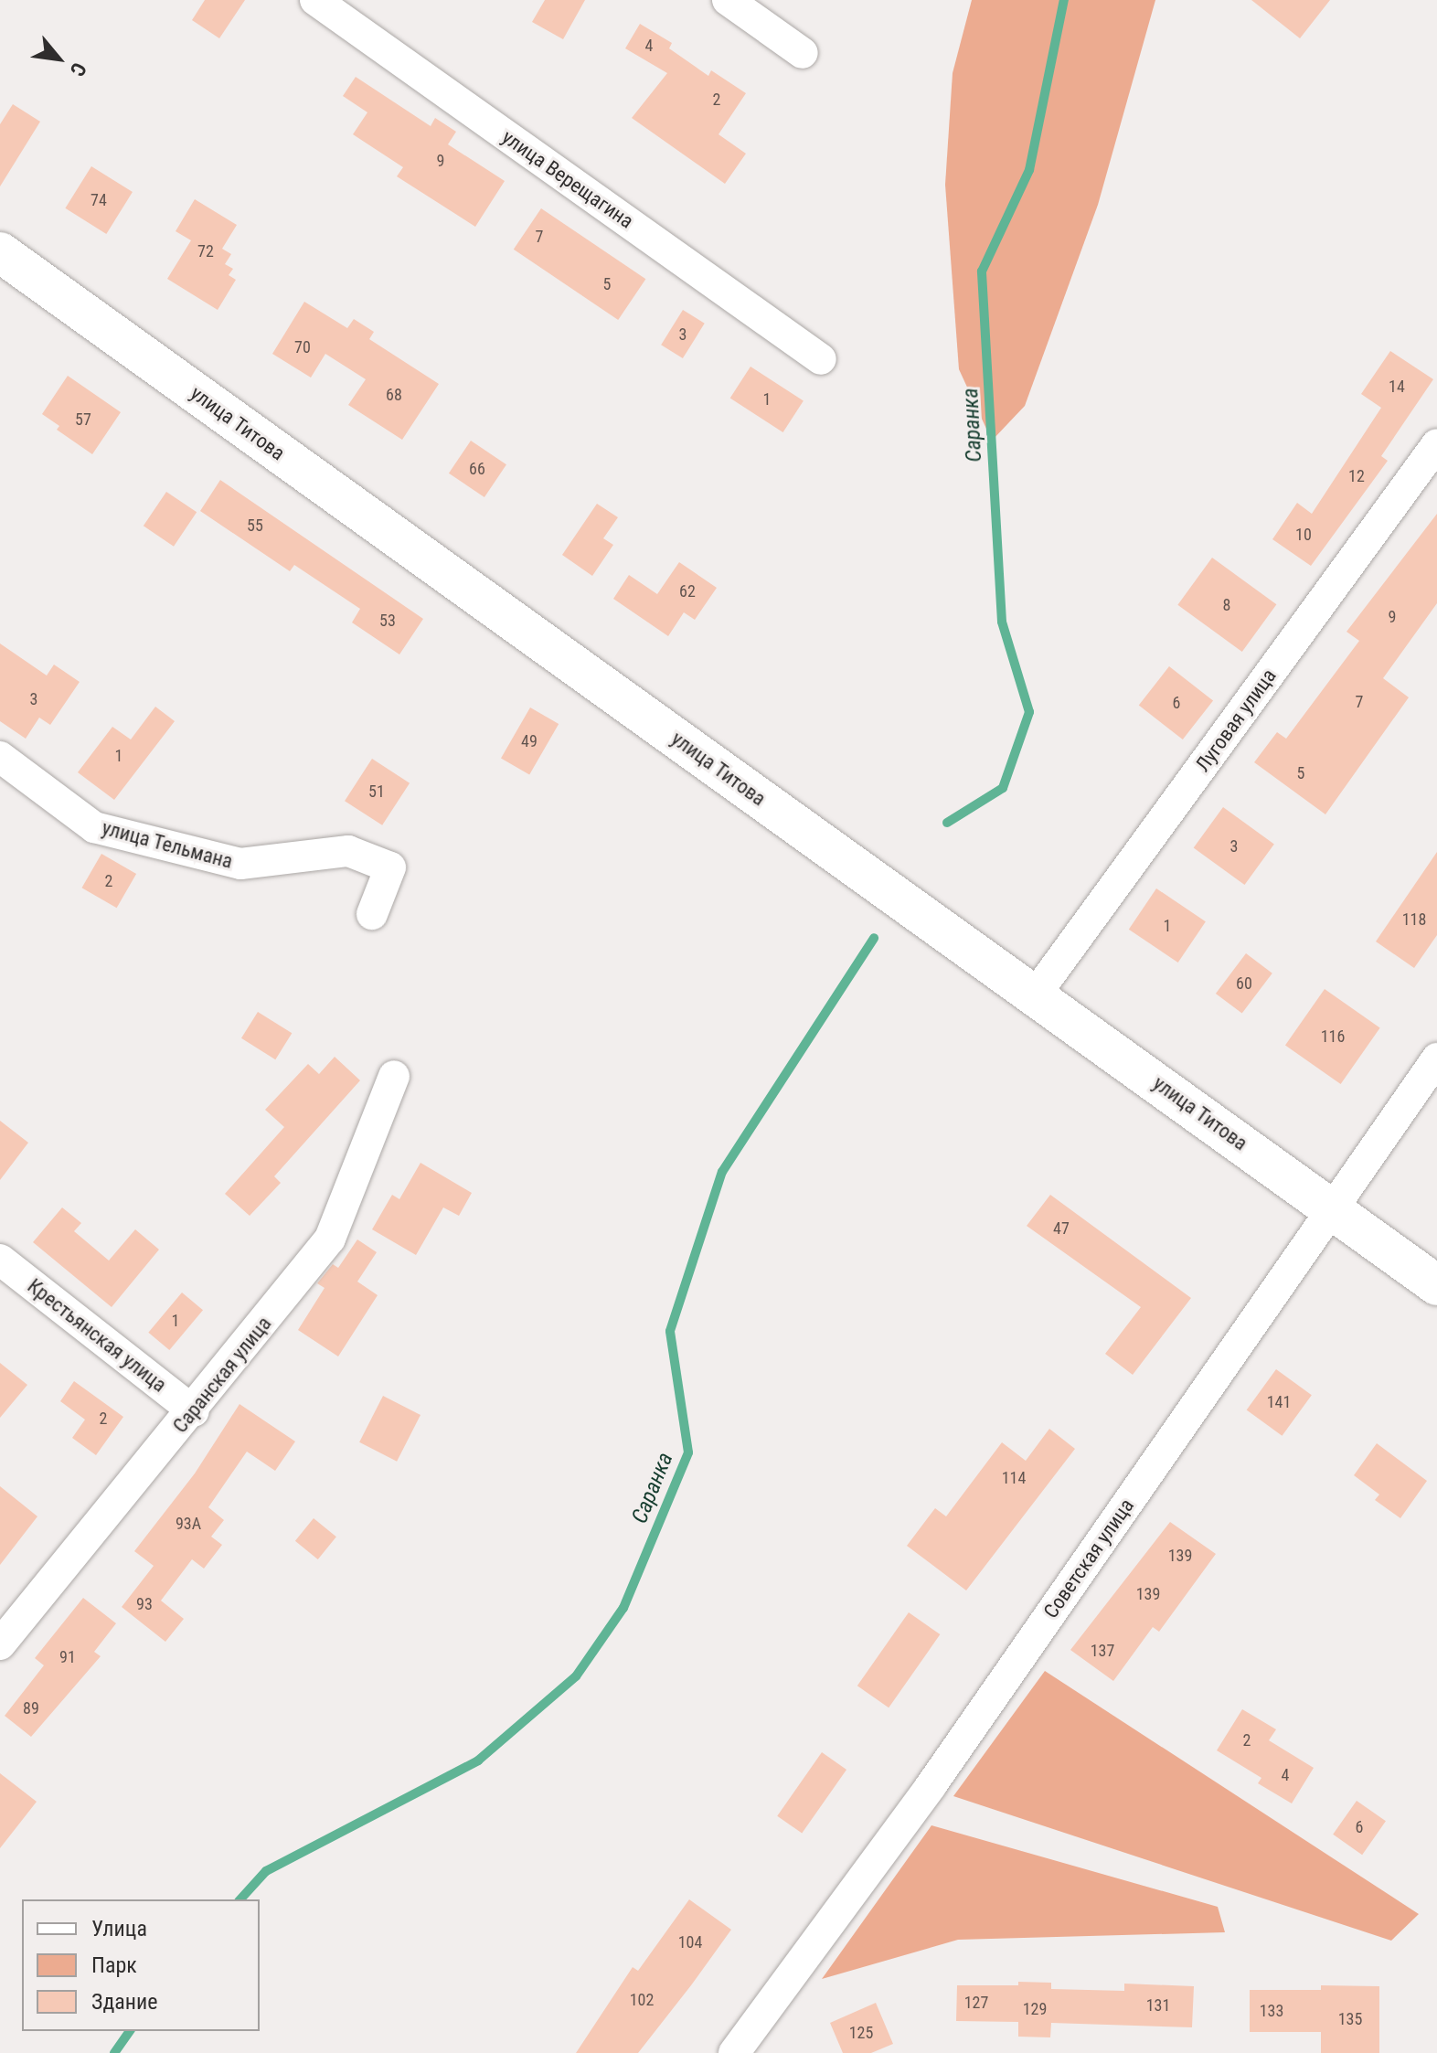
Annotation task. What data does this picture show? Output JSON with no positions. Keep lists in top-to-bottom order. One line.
{"streets":{"main road":["улица Титова"],"street":["улица Верещагина","Луговая улица","улица Тельмана","Крестьянская улица","Саранская улица","Советская улица"]},"crossings":[["улица Титова","Луговая улица"],["улица Титова","Советская улица"],["Крестьянская улица","Саранская улица"]],"water":["Саранка"],"house_numbers":["4","2","9","74","7","72","5","3","70","14","68","1","57","66","12","55","10","62","8","9","53","3","7","6","49","1","5","51","3","2","118","1","60","116","47","1","141","2","114","93А","139","139","93","137","91","89","2","4","6","104","102","127","131","129","133","135","125"],"legend":["Улица","Парк","Здание"],"north":"bottom right"}
